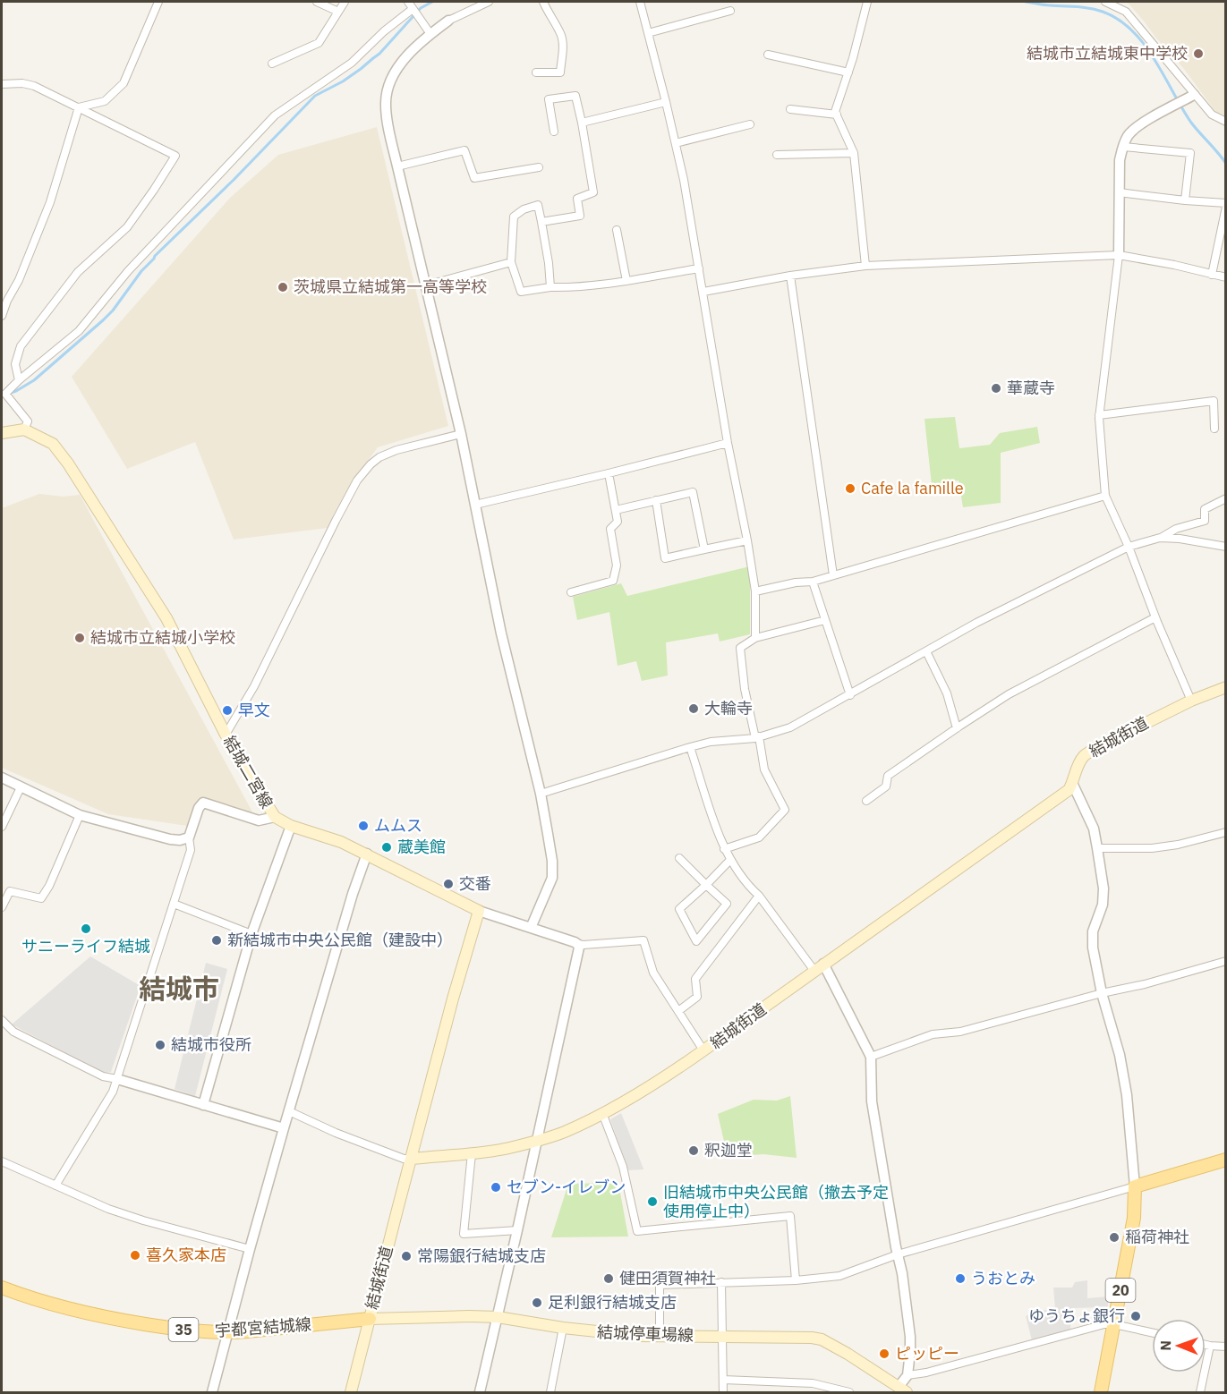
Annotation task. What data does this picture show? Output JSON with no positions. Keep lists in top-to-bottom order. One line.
{"streets":{"main road":["結城街道","結城二宮線","20","宇都宮結城線","35","結城停車場線"]},"crossings":[["結城街道","宇都宮結城線"],["結城街道","結城停車場線"],["宇都宮結城線","結城停車場線"]],"districts":["結城市"],"places":["結城市立結城東中学校","茨城県立結城第一高等学校","華蔵寺","Cafe la famille","結城市立結城小学校","大輪寺","早文","ムムス","蔵美館","交番","サニーライフ結城","新結城市中央公民館（建設中）","結城市役所","釈迦堂","セブン-イレブン","旧結城市中央公民館（撤去予定 使用停止中）","稲荷神社","喜久家本店","常陽銀行結城支店","健田須賀神社","うおとみ","足利銀行結城支店","ゆうちょ銀行","ピッピー"],"north":"left"}
